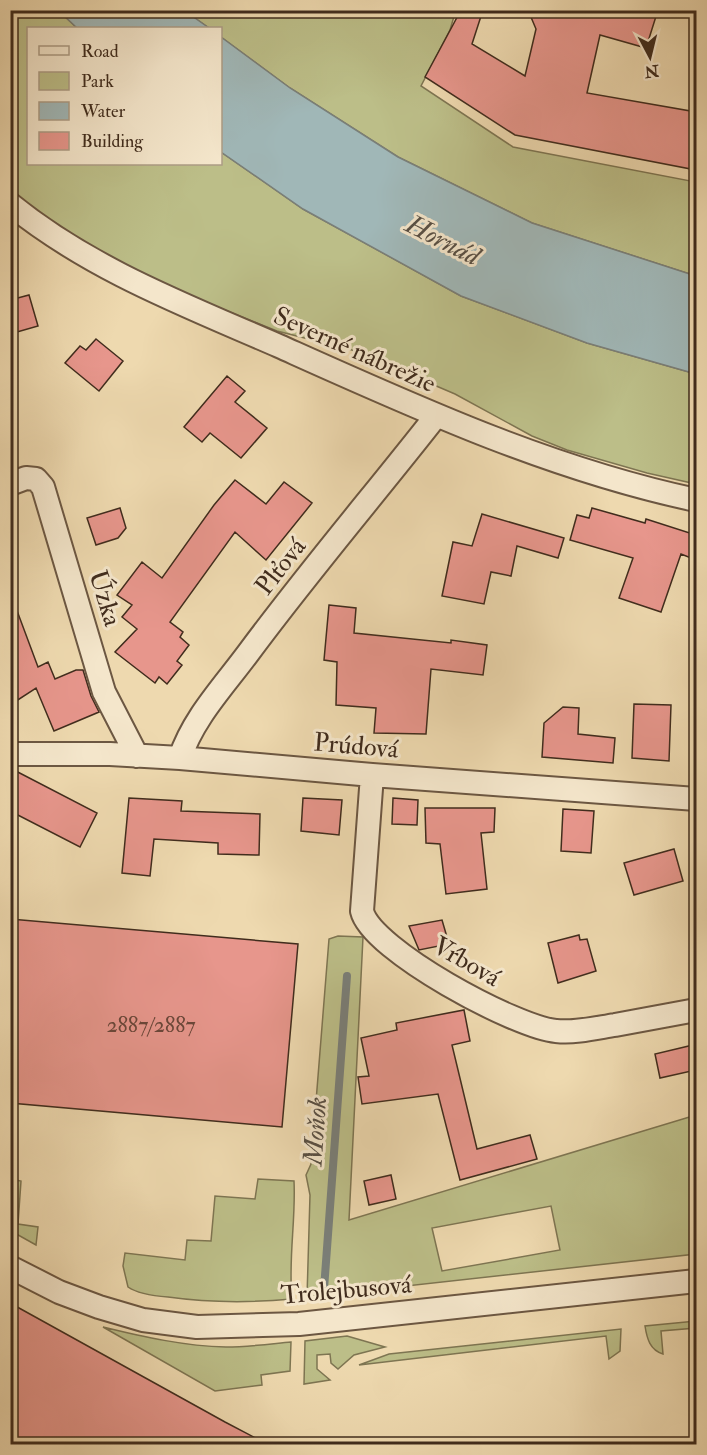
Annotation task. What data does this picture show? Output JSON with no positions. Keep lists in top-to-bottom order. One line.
{"streets":{"street":["Severné nábrežie","Plťová","Úzka","Prúdová","Vŕbová","Trolejbusová"]},"crossings":[["Severné nábrežie","Plťová"],["Plťová","Prúdová"],["Úzka","Prúdová"],["Prúdová","Vŕbová"]],"water":["Hornád","Moňok"],"house_numbers":["2887/2887"],"legend":["Road","Park","Water","Building"],"north":"bottom"}
